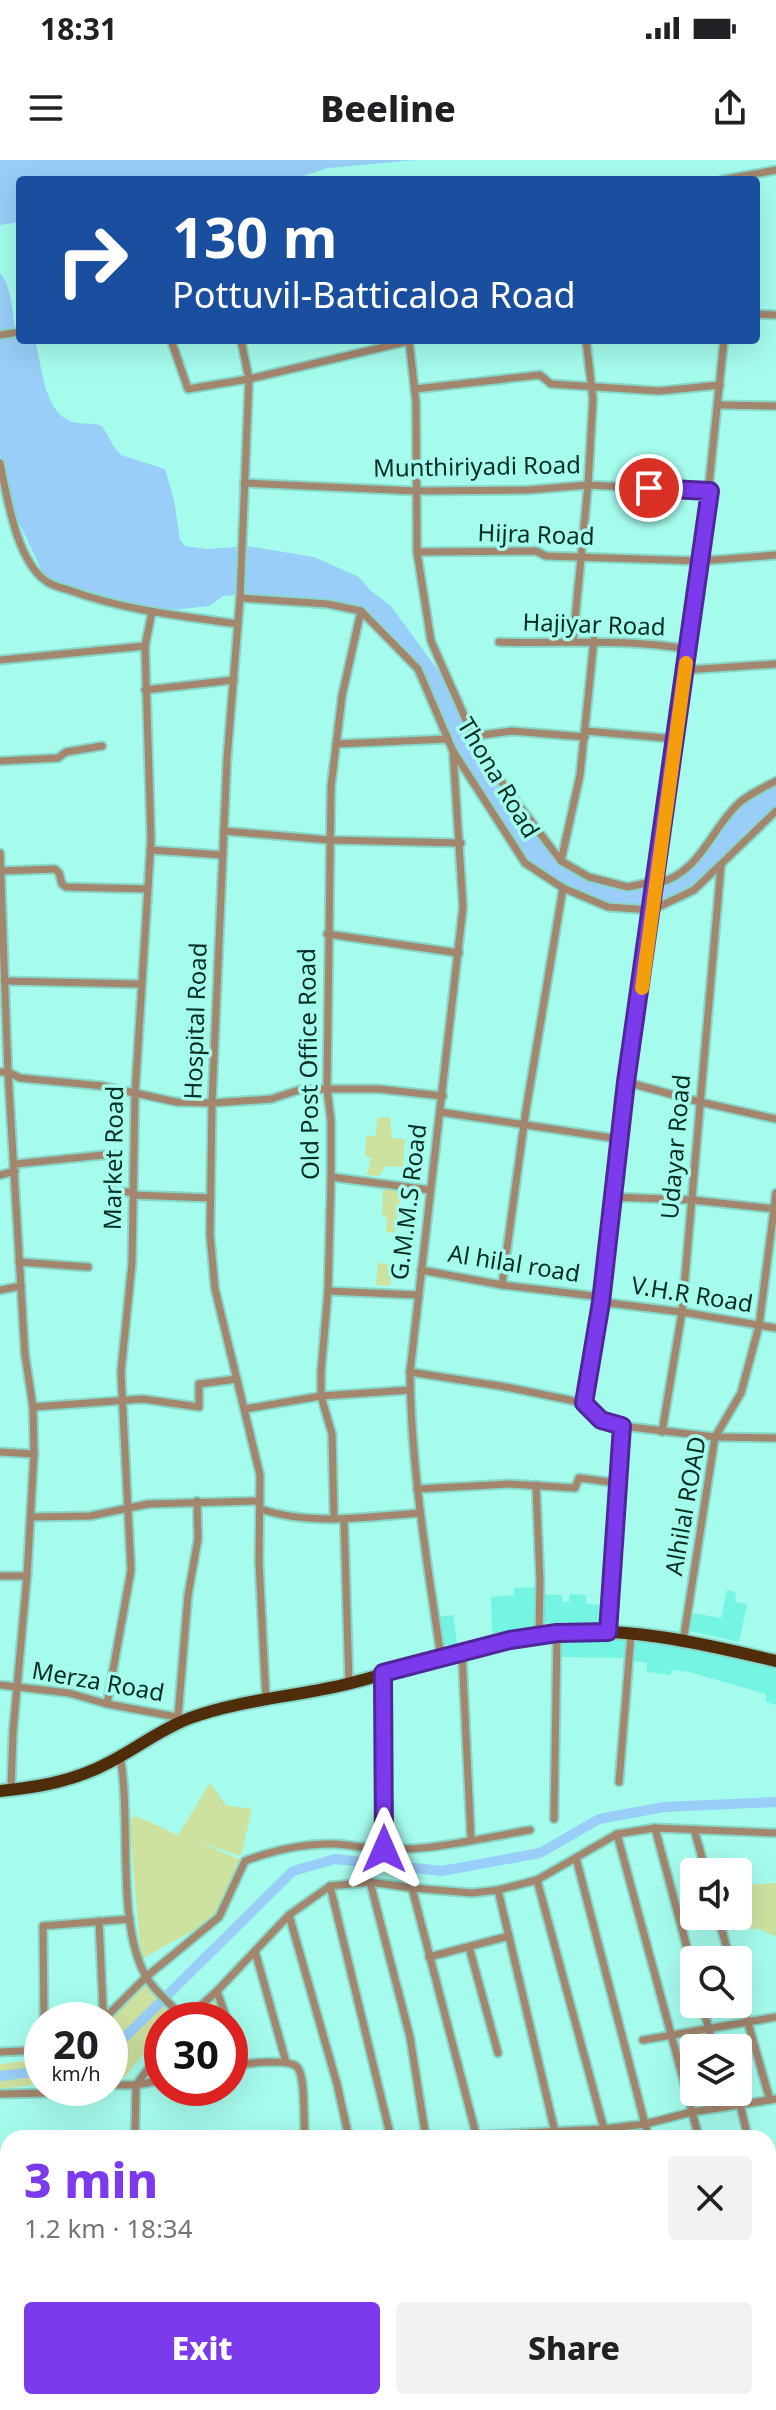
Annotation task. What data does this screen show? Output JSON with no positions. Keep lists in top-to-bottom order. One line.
{"streets":{"street":["Munthiriyadi Road","Hijra Road","Hajiyar Road","Thona Road","Hospital Road","Old Post Office Road","Udayar Road","Market Road","G.M.M.S Road","Al hilal road","V.H.R Road","Alhilal ROAD","Merza Road"]},"crossings":[["Munthiriyadi Road","Hospital Road"],["Munthiriyadi Road","Al hilal road"],["Hijra Road","Al hilal road"],["Hajiyar Road","Al hilal road"],["Thona Road","Old Post Office Road"],["Thona Road","Udayar Road"],["Thona Road","G.M.M.S Road"],["Thona Road","Al hilal road"],["Udayar Road","V.H.R Road"],["Market Road","Merza Road"],["G.M.M.S Road","Al hilal road"],["Al hilal road","V.H.R Road"],["V.H.R Road","Alhilal ROAD"]],"page":{"status":"18:31","header":"Beeline","turn":["130 m","Pottuvil-Batticaloa Road"],"speed":"20 km/h","limit":"30","heading":["3 min","1.2 km · 18:34"],"buttons":["Exit","Share"]}}
